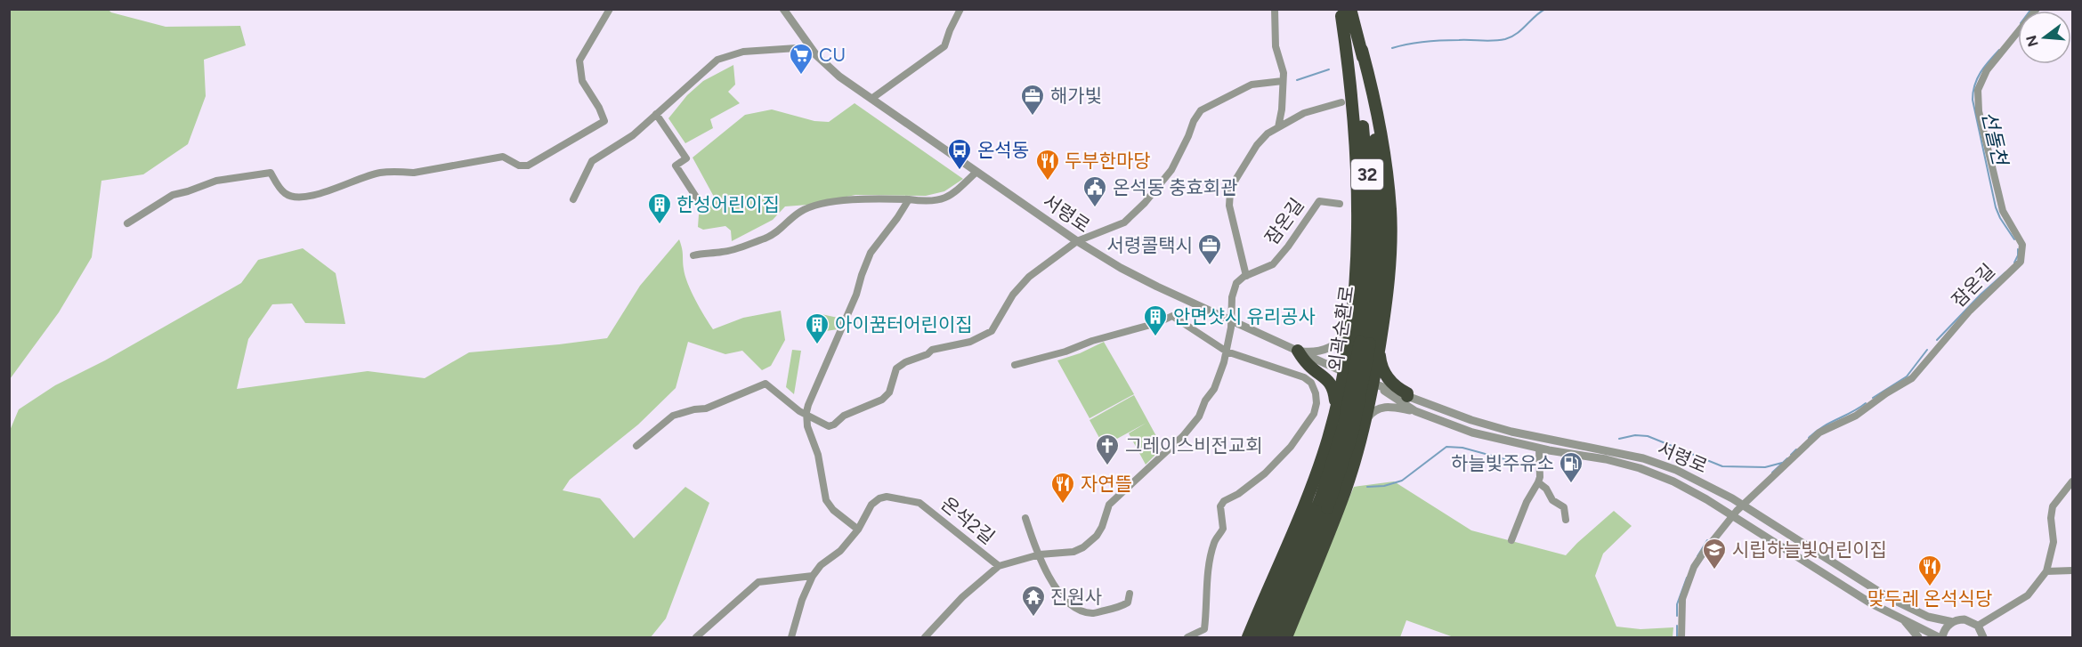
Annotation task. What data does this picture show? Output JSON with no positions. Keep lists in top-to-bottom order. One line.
{"streets":{"highway":["32","외곽순환로"],"street":["서령로","잠온길","온석2길"]},"crossings":[["서령로","잠온길"],["서령로","온석2길"]],"water":["선돌천"],"places":{"supermarket":["CU"],"office":["해가빛","서령콜택시"],"bus stop":["온석동"],"restaurant":["두부한마당","자연뜰","맞두레 온석식당"],"public building":["온석동 충효회관"],"building":["한성어린이집","안면샷시 유리공사","아이꿈터어린이집"],"church":["그레이스비전교회"],"fuel station":["하늘빛주유소"],"school or university":["시립하늘빛어린이집"],"temple":["진원사"]},"north":"left"}
